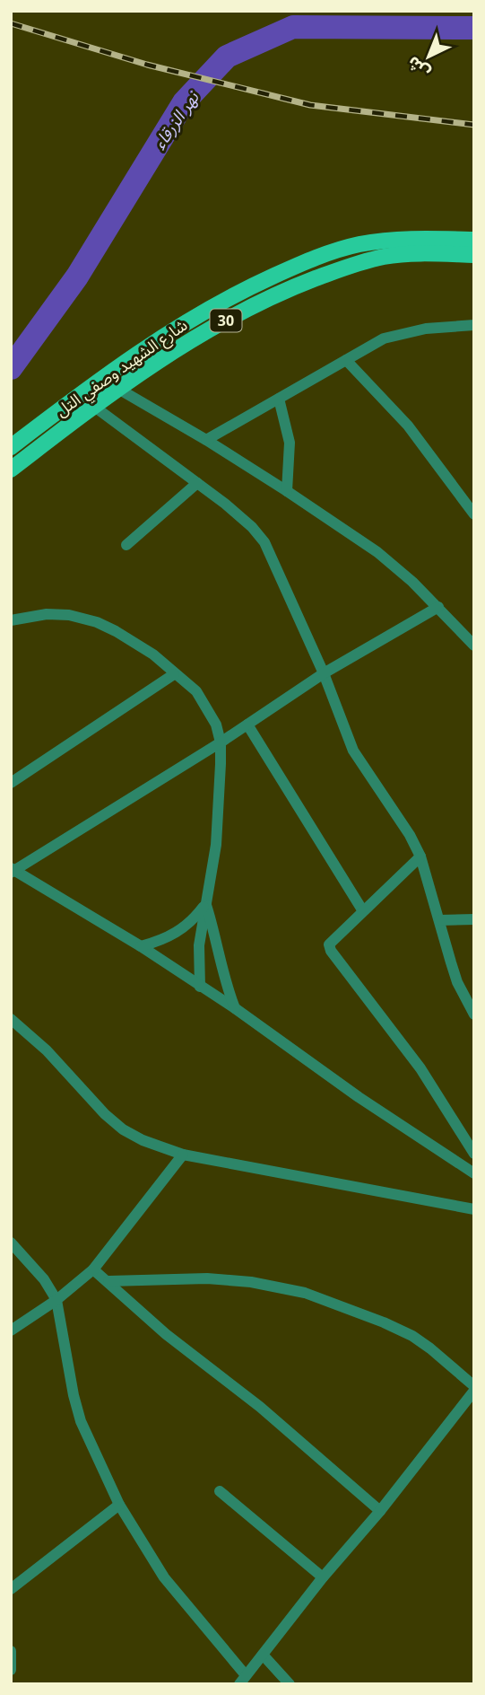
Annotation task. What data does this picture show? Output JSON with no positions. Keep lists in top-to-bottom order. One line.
{"streets":{"main road":["30","شارع الشهيد وصفي التل"]},"water":["نهر الزرقاء"],"north":"bottom left"}
